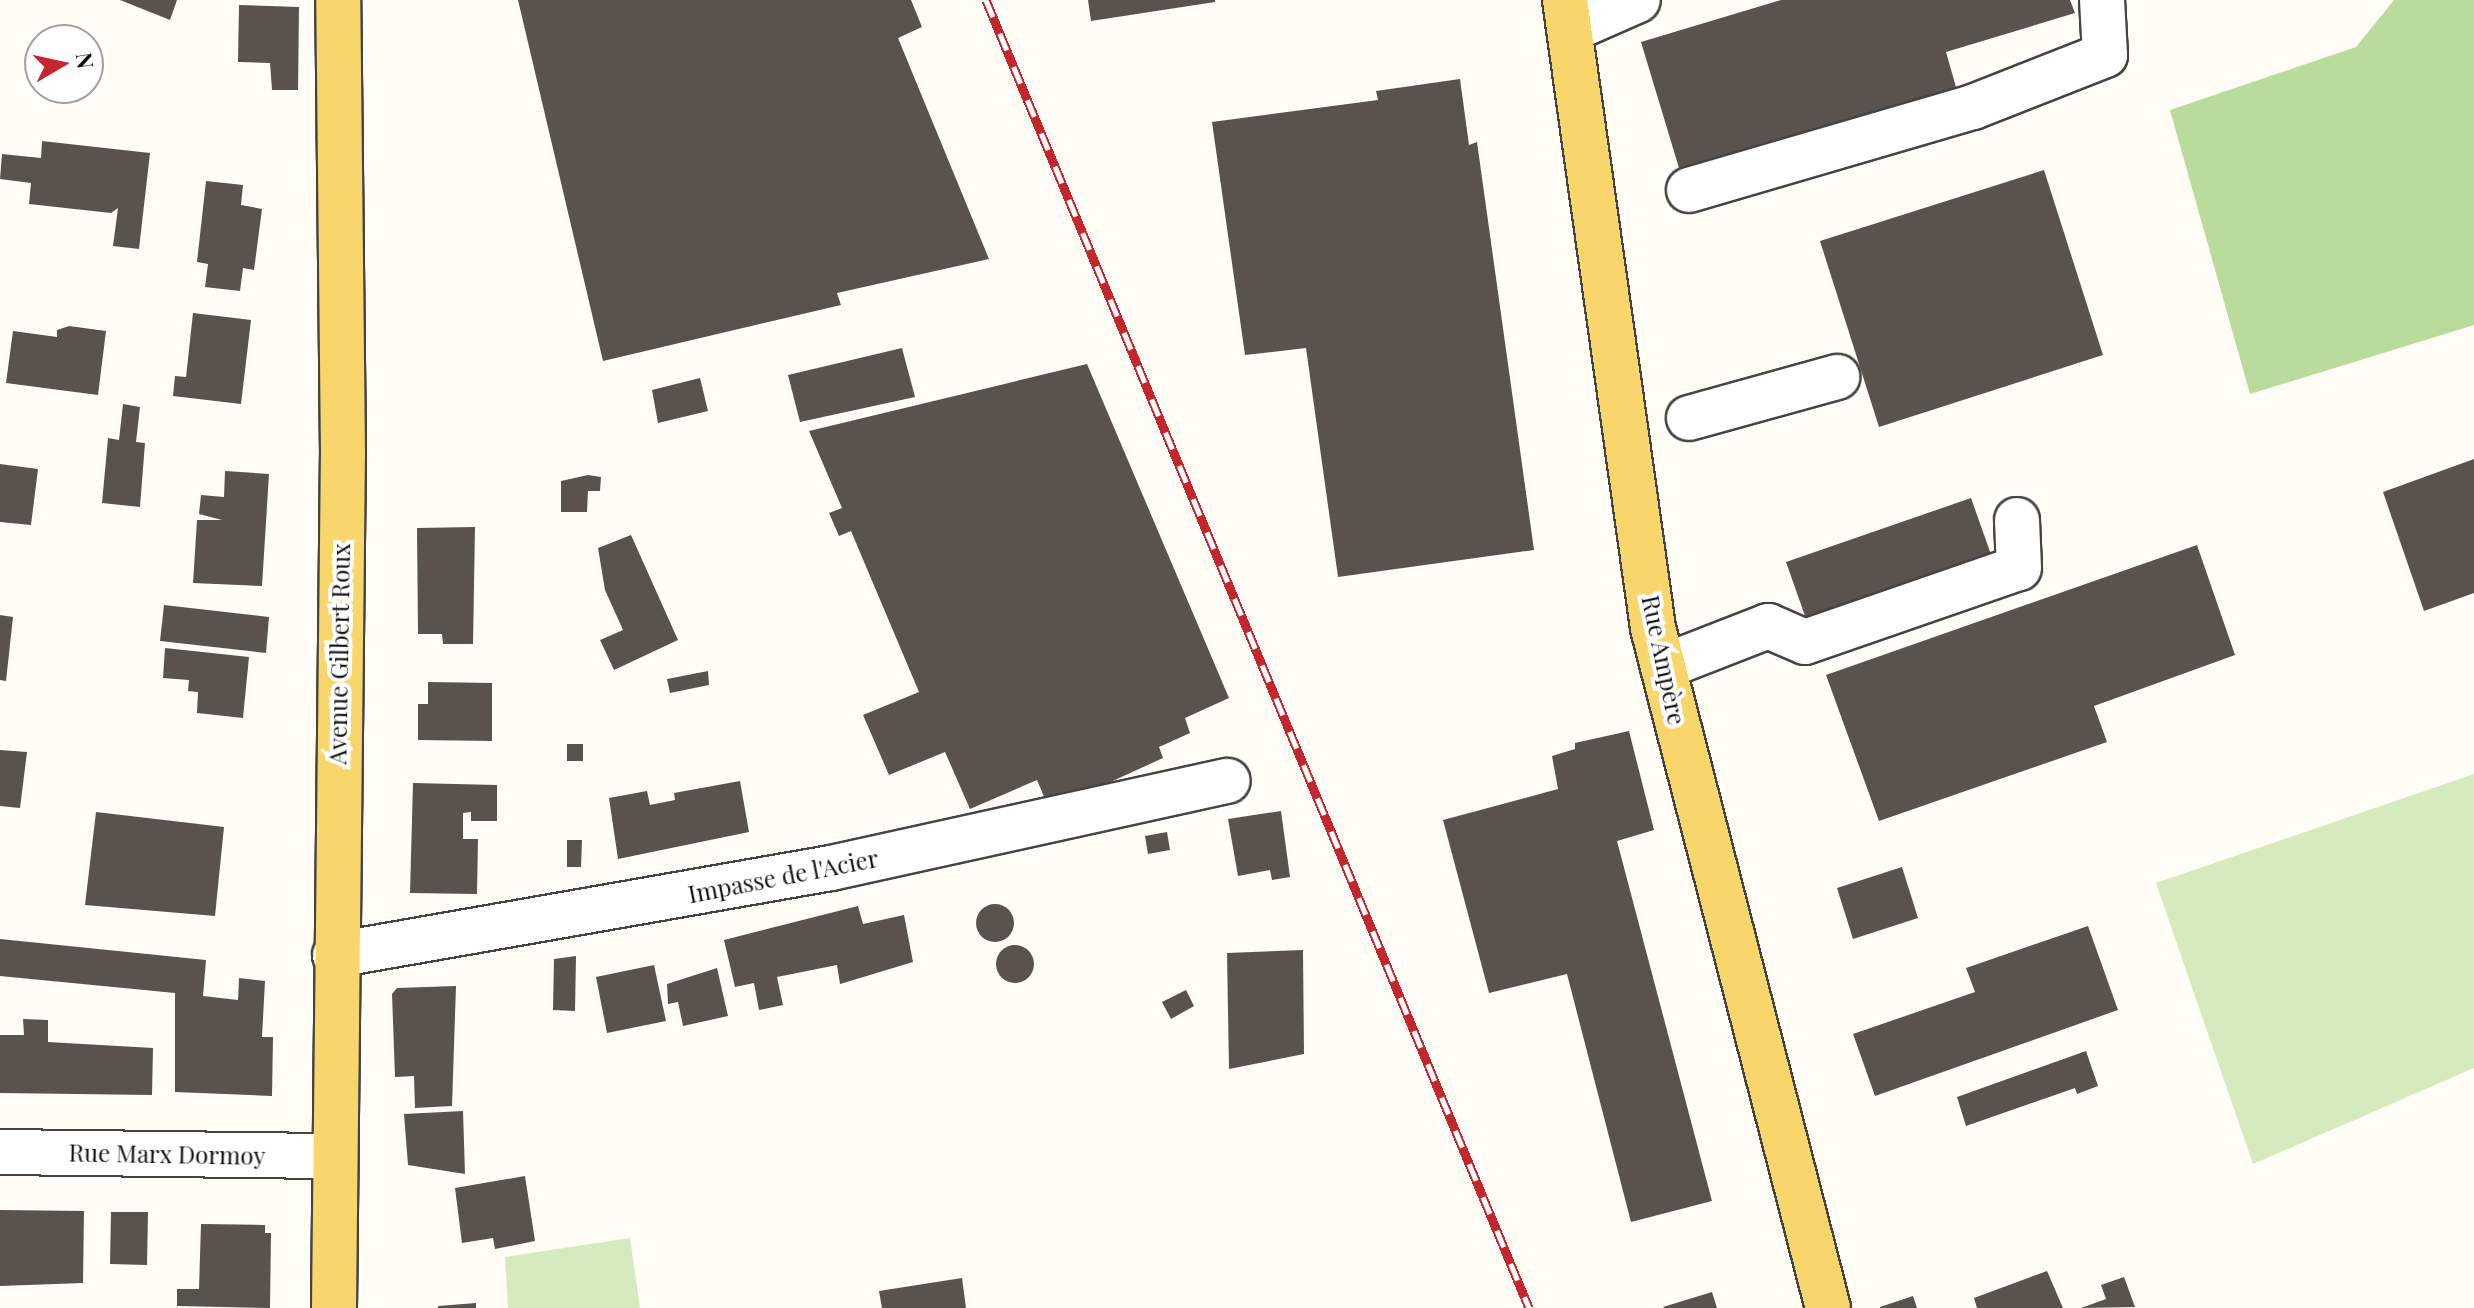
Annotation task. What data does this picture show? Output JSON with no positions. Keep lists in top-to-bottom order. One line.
{"streets":{"main road":["Avenue Gilbert Roux","Rue Ampère"],"street":["Impasse de l'Acier","Rue Marx Dormoy"]},"crossings":[["Avenue Gilbert Roux","Impasse de l'Acier"],["Avenue Gilbert Roux","Rue Marx Dormoy"]],"north":"right"}
